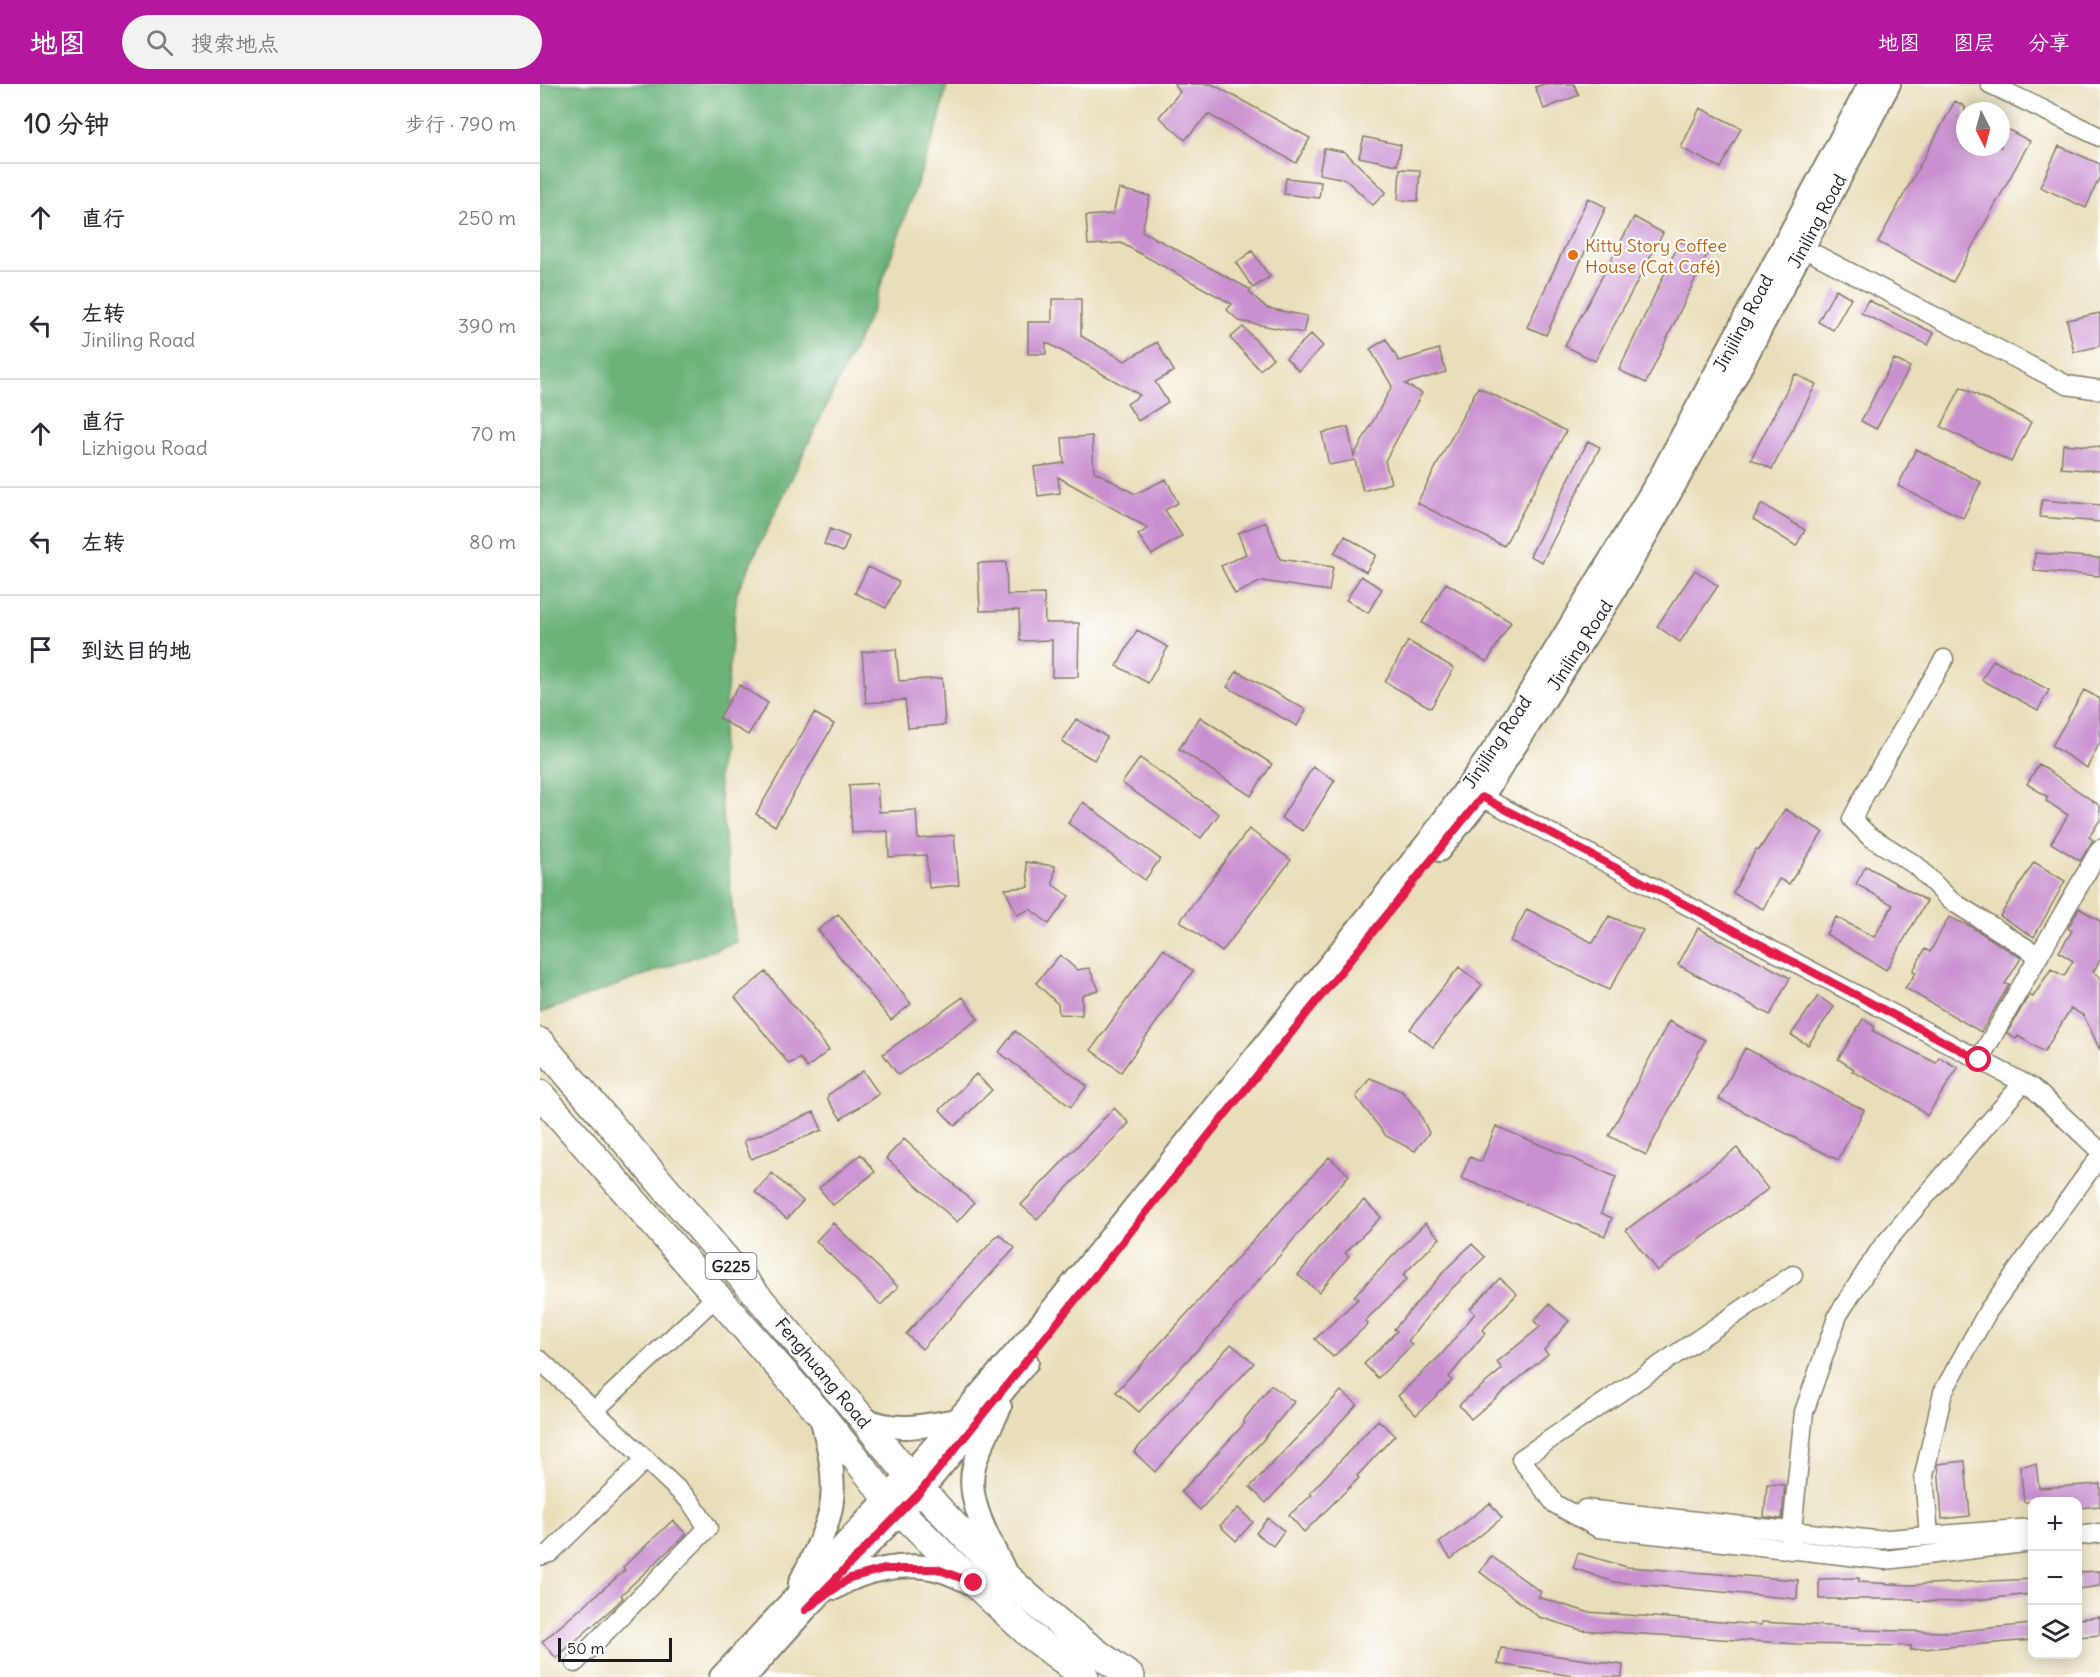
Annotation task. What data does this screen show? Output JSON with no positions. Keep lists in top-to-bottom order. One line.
{"streets":{"highway":["G225","Fenghuang Road"],"main road":["Jiniling Road","Jinjiling Road"]},"crossings":[["Jiniling Road","Jinjiling Road"],["Jiniling Road","Fenghuang Road"],["Jinjiling Road","Fenghuang Road"]],"places":["Kitty Story Coffee House (Cat Café)"],"scale_bar":"50 m","north":"bottom","page":{"header":"地图","search":"搜索地点","nav":["地图","图层","分享"],"heading":["10 分钟","步行 · 790 m"],"list":[["直行","250 m"],["左转","Jiniling Road","390 m"],["直行","Lizhigou Road","70 m"],["左转","80 m"],"到达目的地"],"map_buttons":["+","−"],"scale":"50 m"}}
